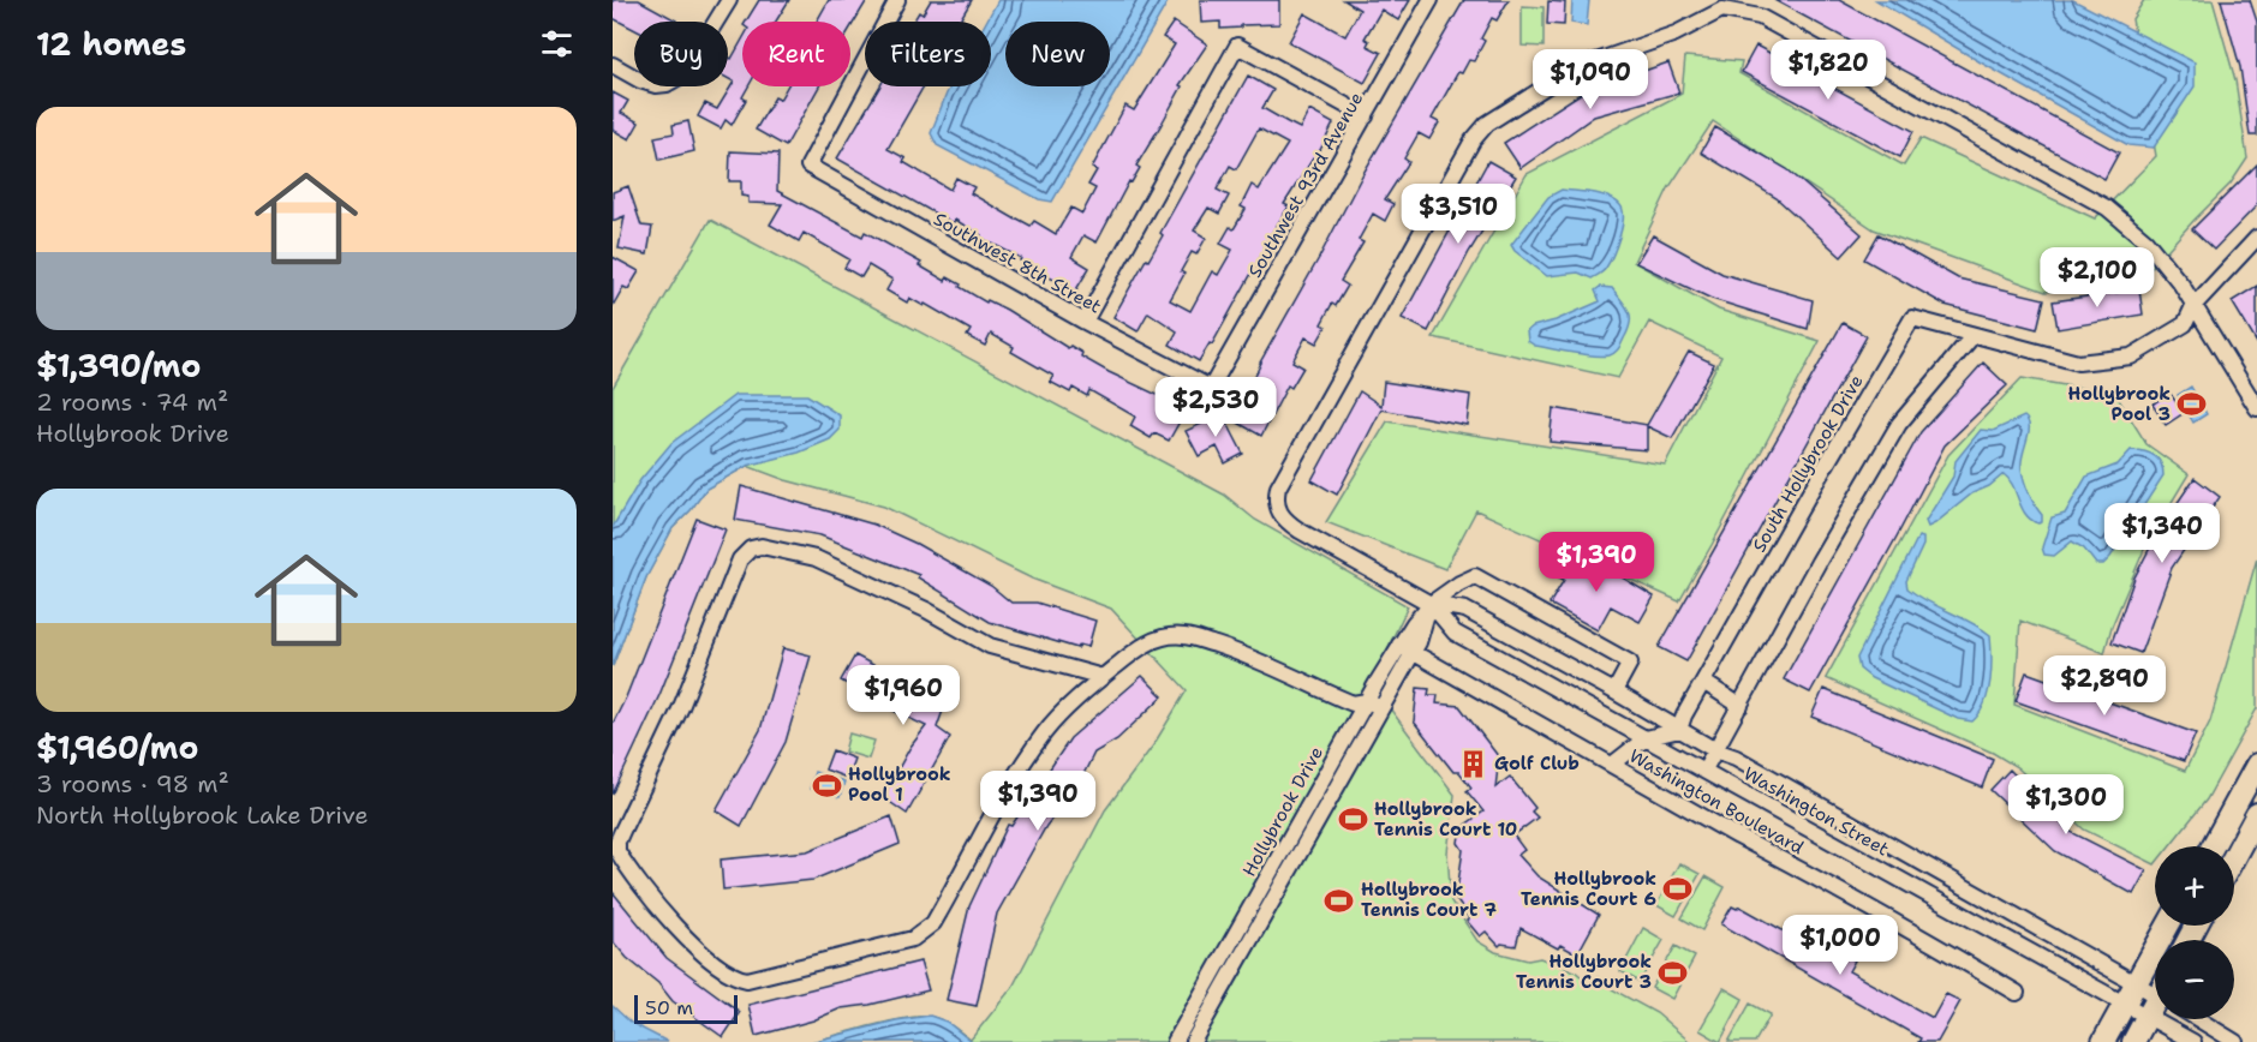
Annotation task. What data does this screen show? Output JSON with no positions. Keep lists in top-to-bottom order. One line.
{"streets":{"street":["Southwest 93rd Avenue","Southwest 8th Street","South Hollybrook Drive","Washington Boulevard","Hollybrook Drive","Washington Street"]},"crossings":[["Southwest 93rd Avenue","Southwest 8th Street"],["South Hollybrook Drive","Washington Street"],["Washington Boulevard","Hollybrook Drive"],["Hollybrook Drive","Washington Street"]],"places":{"sports":["Hollybrook Pool 3","Hollybrook Pool 1","Hollybrook Tennis Court 10","Hollybrook Tennis Court 6","Hollybrook Tennis Court 7","Hollybrook Tennis Court 3"],"building":["Golf Club"]},"scale_bar":"50 m","page":{"heading":"12 homes","chip":["Buy","Rent","Filters","New"],"price":["$1,820","$1,090","$3,510","$2,100","$2,530","$1,340","$1,390","$2,890","$1,960","$1,390","$1,300","$1,000"],"list":[{"name":"$1,390/mo","note":"2 rooms · 74 m² · Hollybrook Drive"},{"name":"$1,960/mo","note":"3 rooms · 98 m² · North Hollybrook Lake Drive"}],"map_buttons":["+","−"],"scale":"50 m"}}
